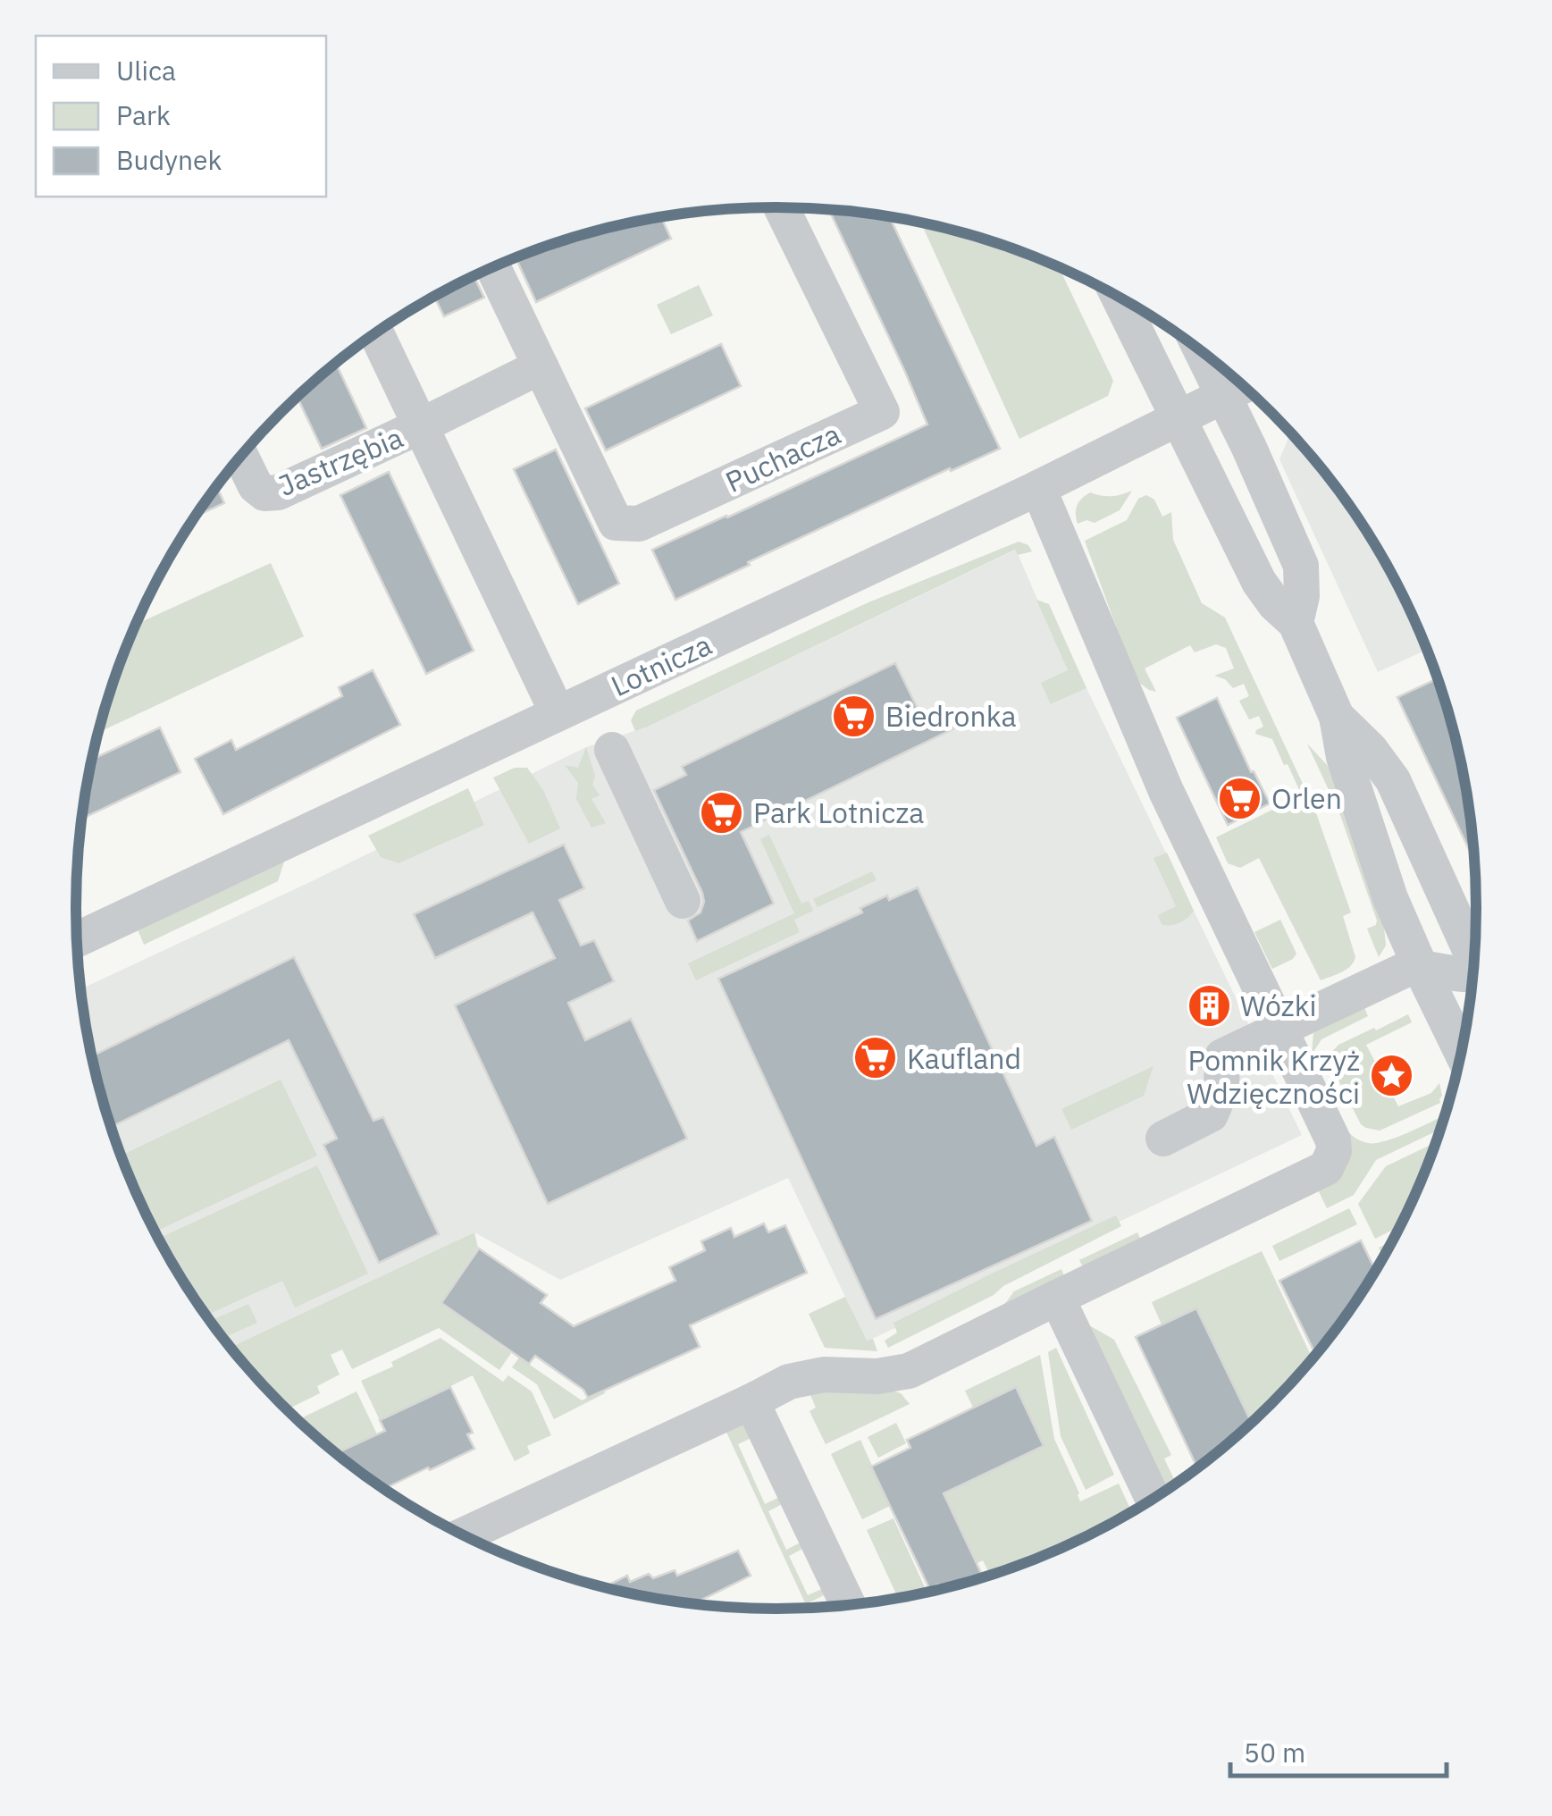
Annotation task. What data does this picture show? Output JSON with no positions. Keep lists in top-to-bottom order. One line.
{"streets":{"street":["Puchacza","Jastrzębia","Lotnicza"]},"places":{"supermarket":["Biedronka","Orlen","Park Lotnicza","Kaufland"],"building":["Wózki"],"place":["Pomnik Krzyż Wdzięczności"]},"legend":["Ulica","Park","Budynek"],"scale_bar":"50 m"}
